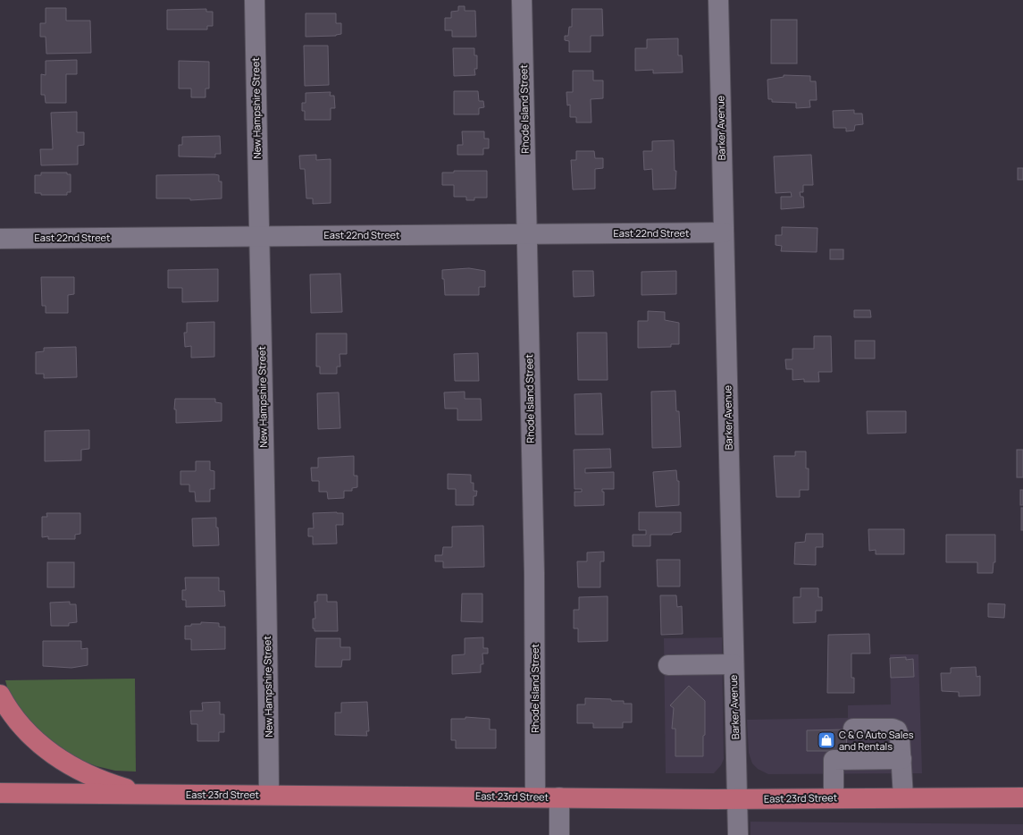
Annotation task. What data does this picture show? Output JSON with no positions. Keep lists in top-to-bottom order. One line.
{"streets":{"main road":["East 23rd Street"],"street":["New Hampshire Street","Rhode Island Street","Barker Avenue","East 22nd Street"]},"crossings":[["New Hampshire Street","East 22nd Street"],["New Hampshire Street","East 23rd Street"],["Rhode Island Street","East 22nd Street"],["Rhode Island Street","East 23rd Street"],["Barker Avenue","East 22nd Street"],["Barker Avenue","East 23rd Street"]],"places":{"shop":["C & G Auto Sales and Rentals"]}}
